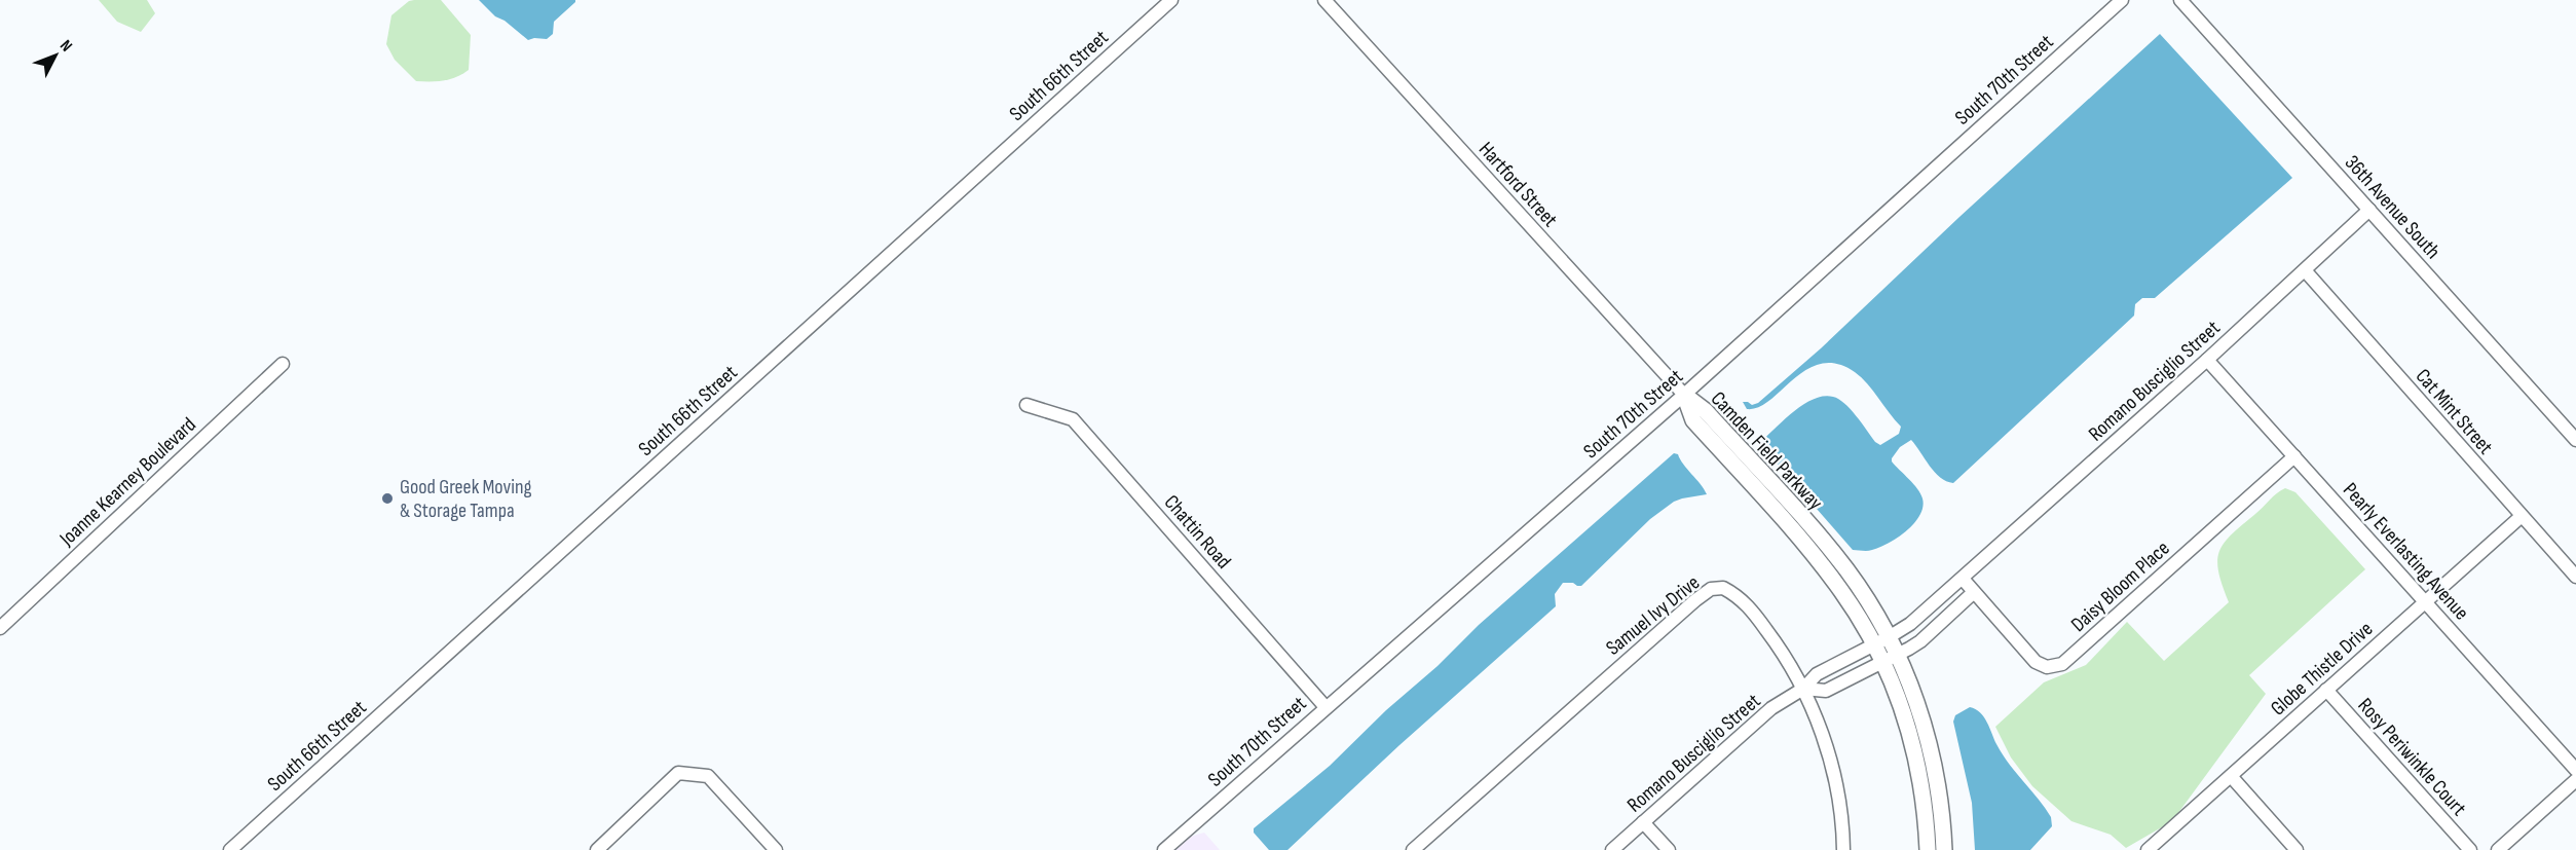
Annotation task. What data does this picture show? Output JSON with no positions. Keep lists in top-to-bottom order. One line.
{"streets":{"street":["South 66th Street","South 70th Street","Hartford Street","36th Avenue South","Romano Busciglio Street","Cat Mint Street","Camden Field Parkway","Joanne Kearney Boulevard","Chattin Road","Pearly Everlasting Avenue","Daisy Bloom Place","Samuel Ivy Drive","Globe Thistle Drive","Rosy Periwinkle Court"]},"crossings":[["South 70th Street","Hartford Street"],["South 70th Street","Camden Field Parkway"],["South 70th Street","Chattin Road"],["Hartford Street","Camden Field Parkway"],["36th Avenue South","Romano Busciglio Street"],["Romano Busciglio Street","Cat Mint Street"],["Romano Busciglio Street","Camden Field Parkway"],["Romano Busciglio Street","Pearly Everlasting Avenue"],["Romano Busciglio Street","Daisy Bloom Place"],["Romano Busciglio Street","Samuel Ivy Drive"],["Cat Mint Street","Globe Thistle Drive"],["Pearly Everlasting Avenue","Daisy Bloom Place"],["Pearly Everlasting Avenue","Globe Thistle Drive"],["Globe Thistle Drive","Rosy Periwinkle Court"]],"places":["Good Greek Moving & Storage Tampa"],"north":"top right"}
